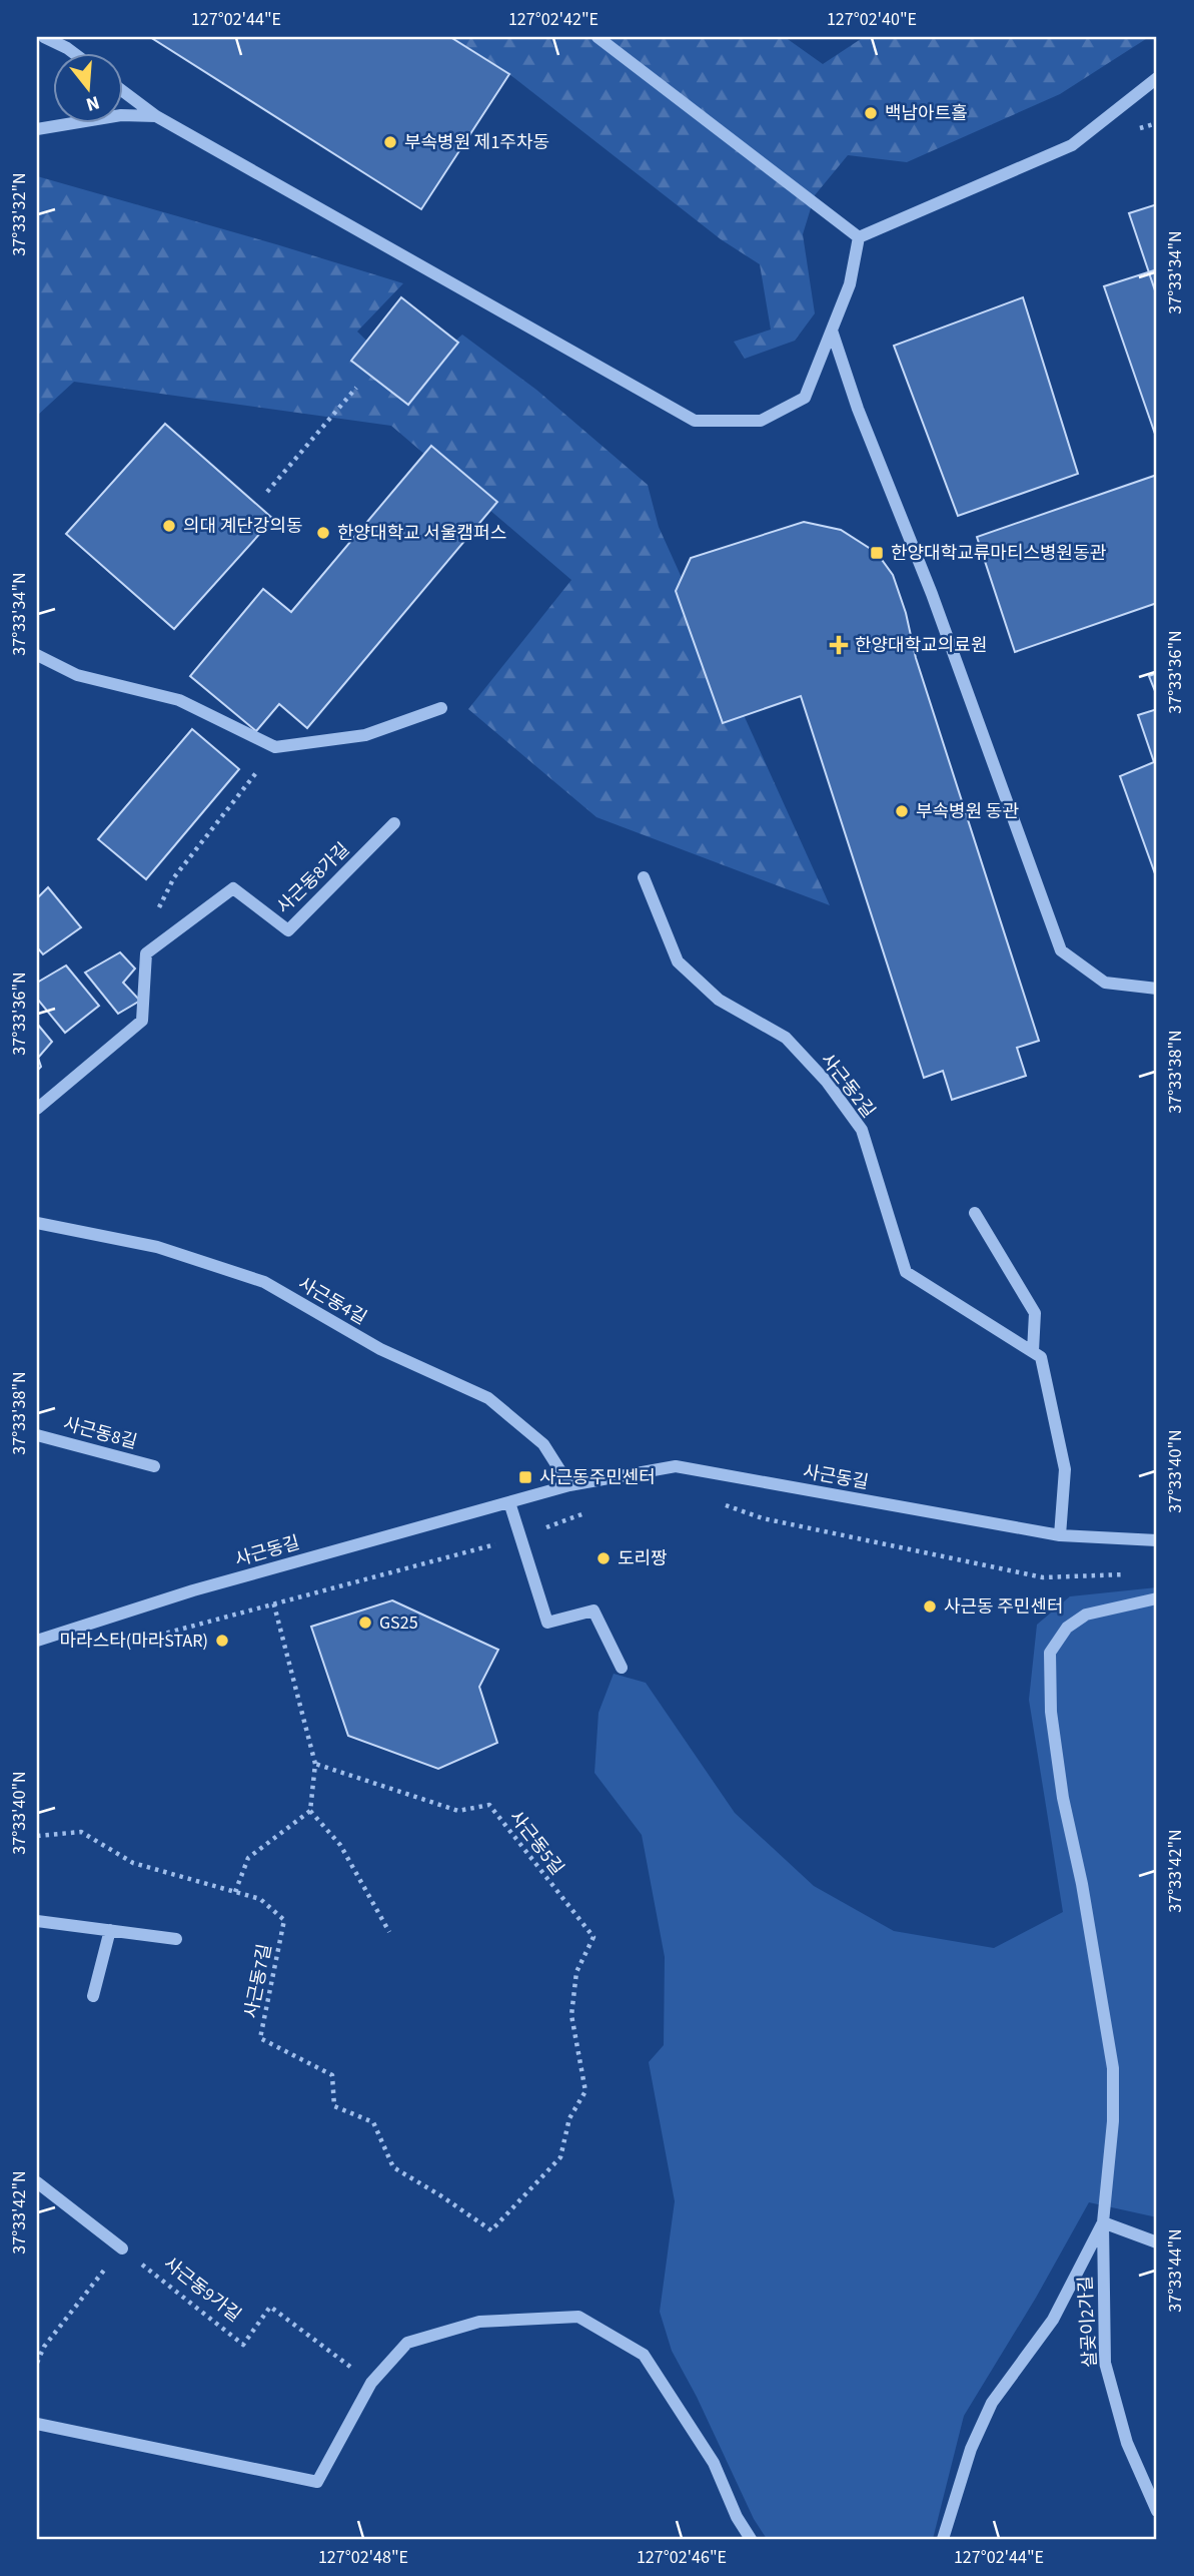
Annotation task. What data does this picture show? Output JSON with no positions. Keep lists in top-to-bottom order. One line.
{"streets":{"street":["사근동8가길","사근동2길","사근동4길","사근동8길","사근동길","살곶이2가길"],"path":["사근동5길","사근동7길","사근동9가길"]},"crossings":[["사근동4길","사근동길"],["사근동5길","사근동7길"]],"places":{"other":["백남아트홀","부속병원 제1주차동","의대 계단강의동","한양대학교 서울캠퍼스","부속병원 동관","도리짱","사근동 주민센터","GS25","마라스타(마라STAR)"],"transit":["한양대학교류마티스병원동관","사근동주민센터"],"health":["한양대학교의료원"]},"north":"bottom","coordinates":["127°02'44\"E","127°02'42\"E","127°02'40\"E","37°33'32\"N","37°33'34\"N","37°33'36\"N","37°33'38\"N","37°33'40\"N","37°33'42\"N","37°33'44\"N","127°02'48\"E","127°02'46\"E"]}
